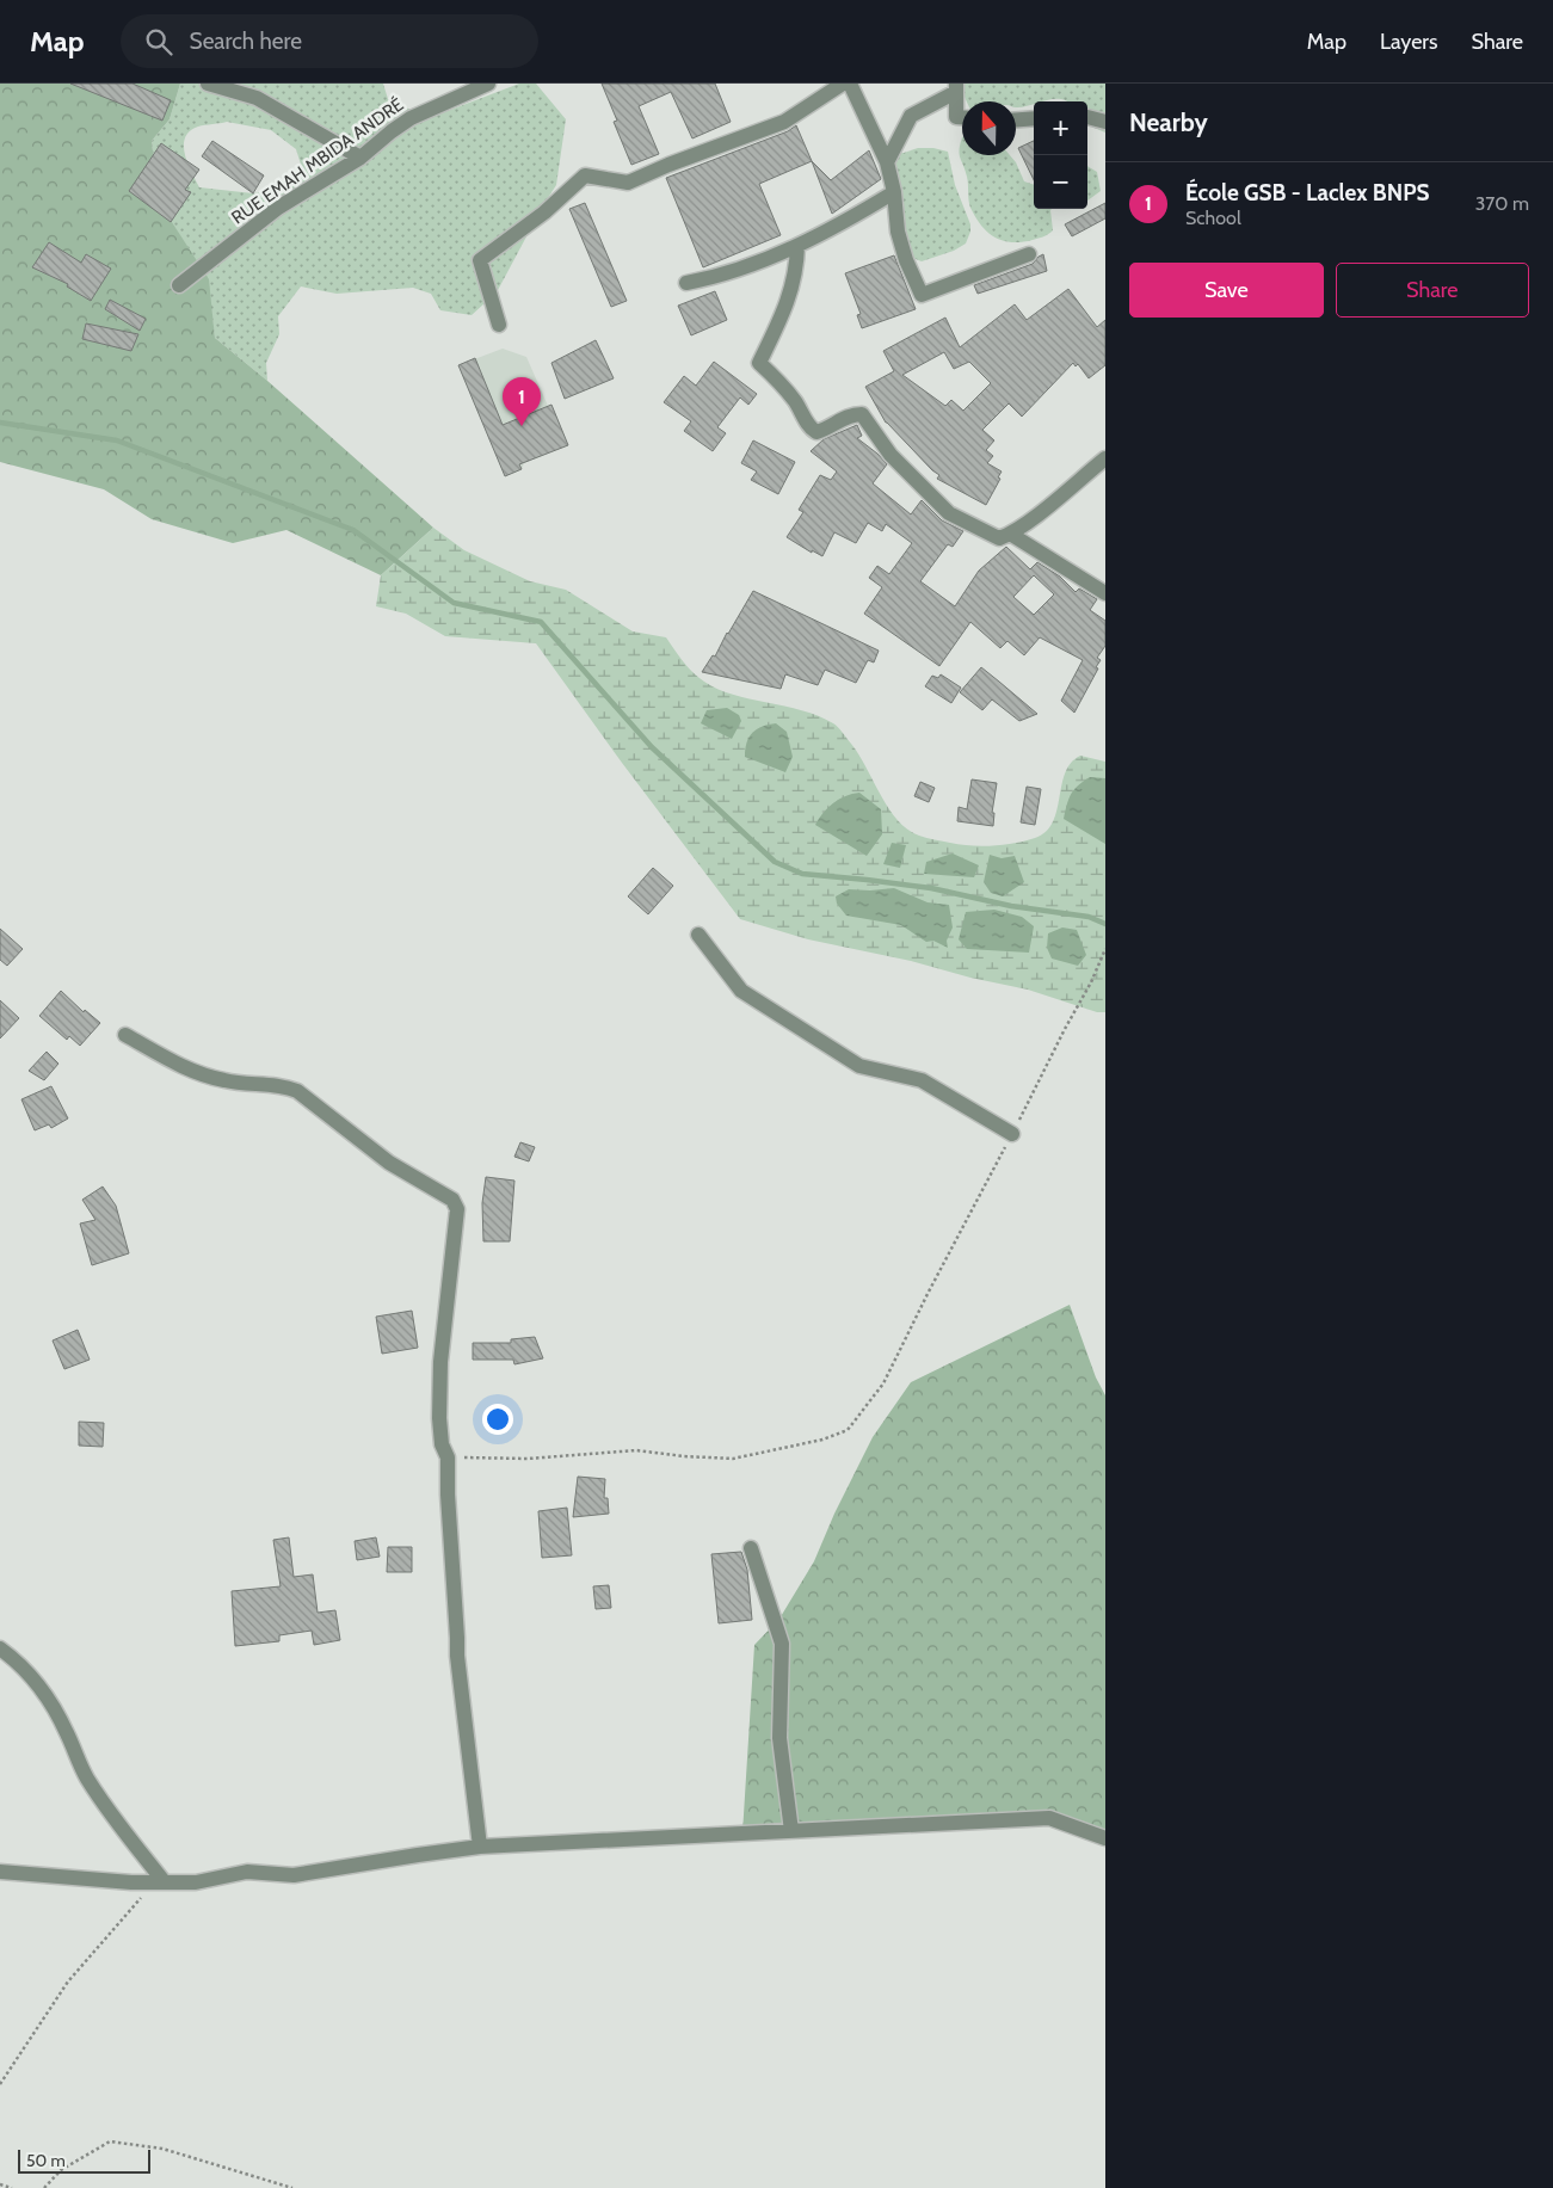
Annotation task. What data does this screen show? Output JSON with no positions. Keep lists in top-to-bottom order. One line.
{"streets":{"street":["RUE EMAH MBIDA ANDRÉ"]},"scale_bar":"50 m","north":"top","page":{"header":"Map","search":"Search here","nav":["Map","Layers","Share"],"heading":"Nearby","map_buttons":["+","−"],"list":[{"mark":"1","name":"École GSB - Laclex BNPS","note":"School","value":"370 m"}],"buttons":["Save","Share"],"pins":"1","scale":"50 m"}}
